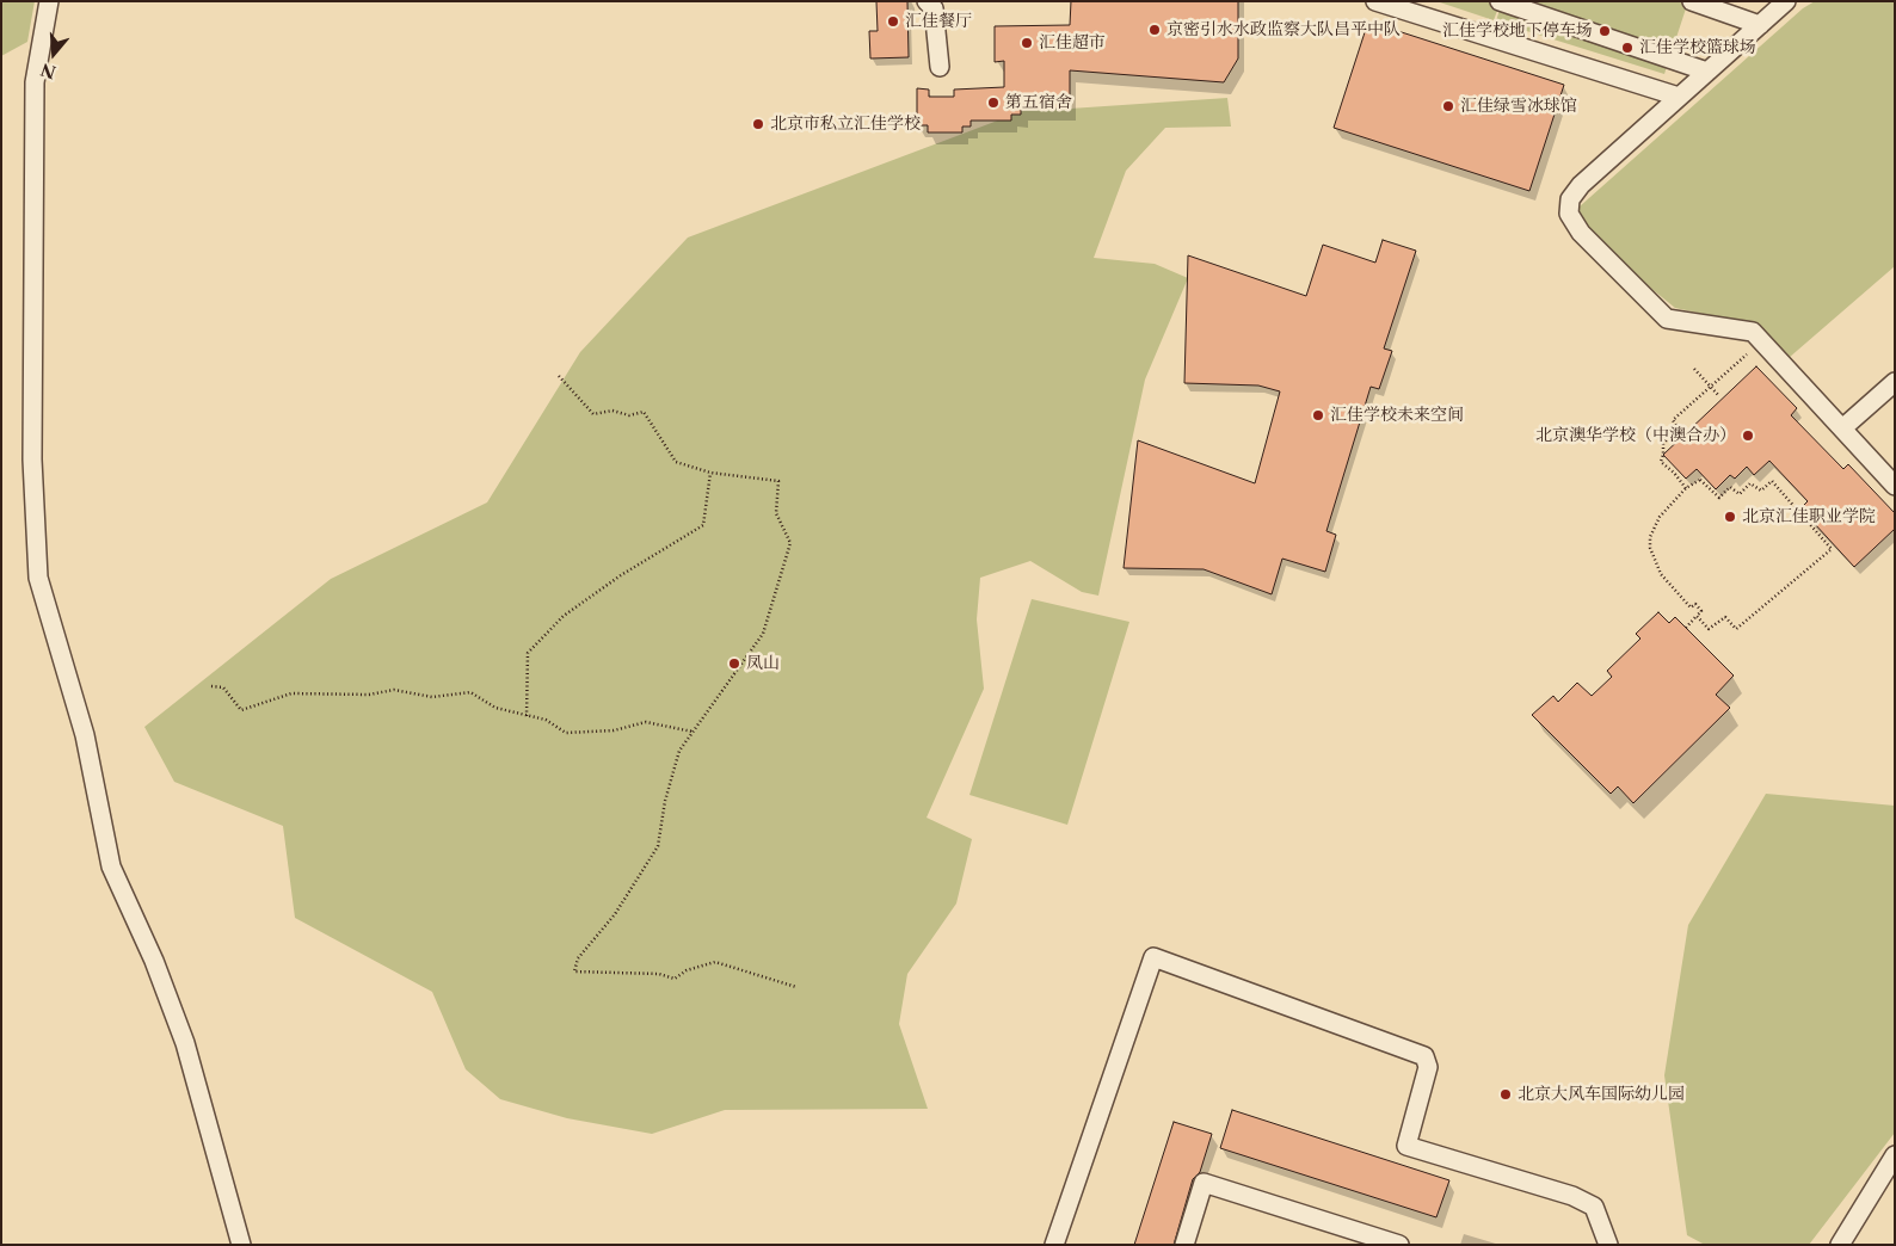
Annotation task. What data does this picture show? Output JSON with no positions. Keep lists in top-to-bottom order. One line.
{"places":["汇佳餐厅","京密引水水政监察大队昌平中队","汇佳学校地下停车场","汇佳超市","汇佳学校篮球场","第五宿舍","汇佳绿雪冰球馆","北京市私立汇佳学校","汇佳学校未来空间","北京澳华学校（中澳合办）","北京汇佳职业学院","凤山","北京大风车国际幼儿园"],"north":"bottom"}
